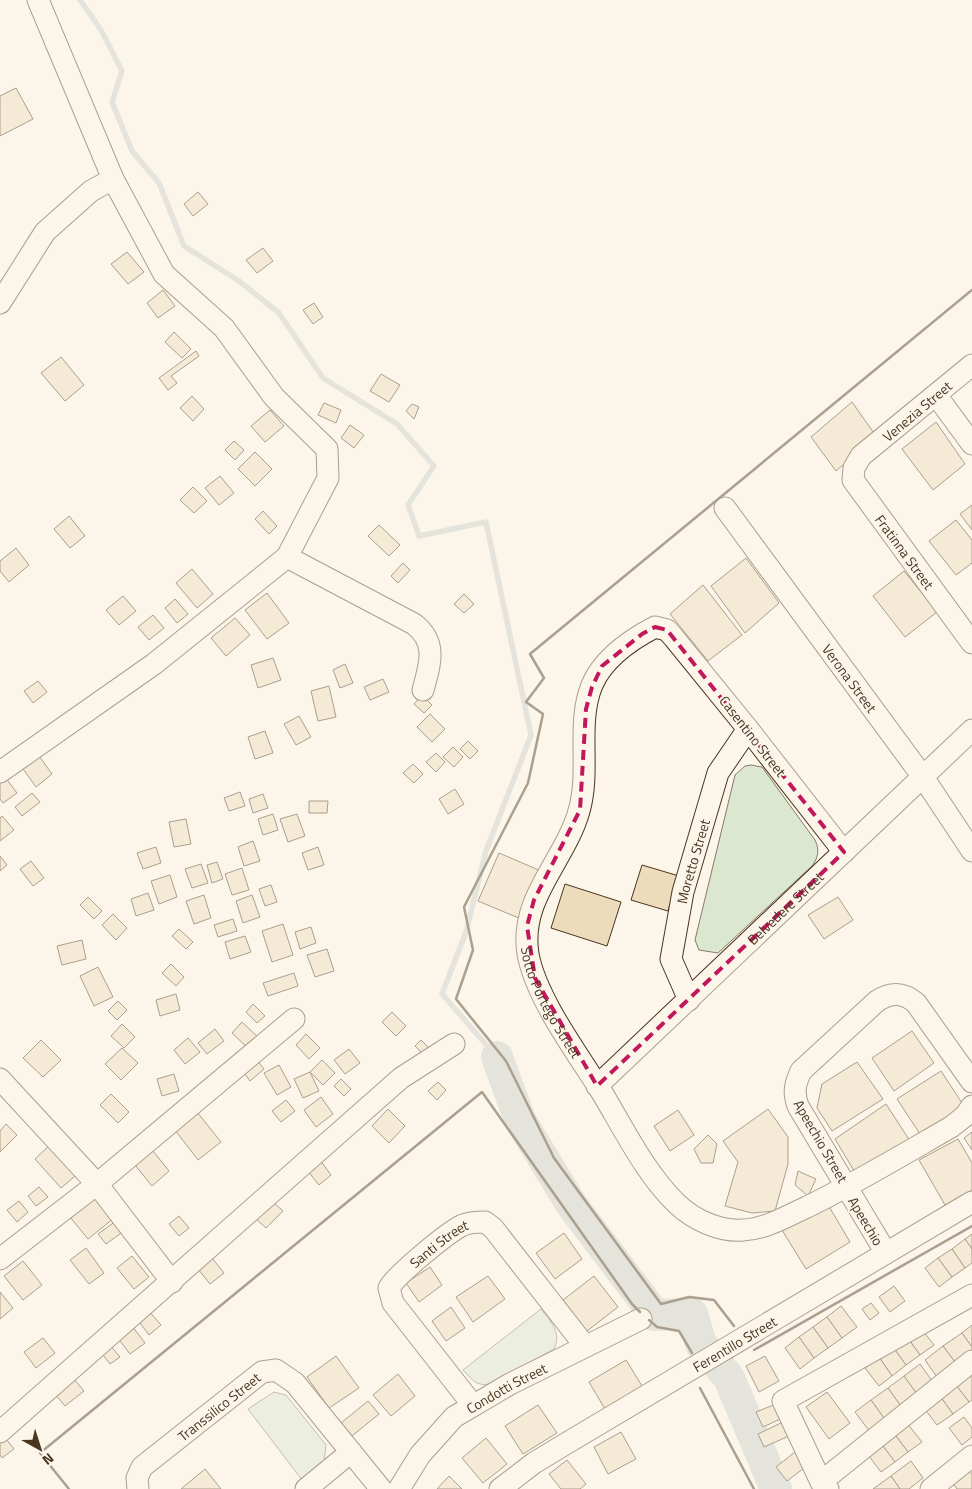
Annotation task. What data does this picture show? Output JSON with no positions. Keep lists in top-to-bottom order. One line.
{"streets":{"street":["Venezia Street","Fratinna Street","Verona Street","Casentino Street","Moretto Street","Belvedere Street","Sotto Portego Street","Apeechio Street","Apeechio","Santi Street","Ferentillo Street","Condotti Street","Transsilico Street"]},"crossings":[["Venezia Street","Fratinna Street"],["Verona Street","Belvedere Street"],["Casentino Street","Moretto Street"],["Casentino Street","Belvedere Street"],["Casentino Street","Sotto Portego Street"],["Moretto Street","Belvedere Street"],["Belvedere Street","Sotto Portego Street"],["Sotto Portego Street","Apeechio Street"],["Sotto Portego Street","Apeechio"],["Apeechio Street","Apeechio"],["Apeechio","Ferentillo Street"],["Santi Street","Condotti Street"]],"north":"bottom right"}
